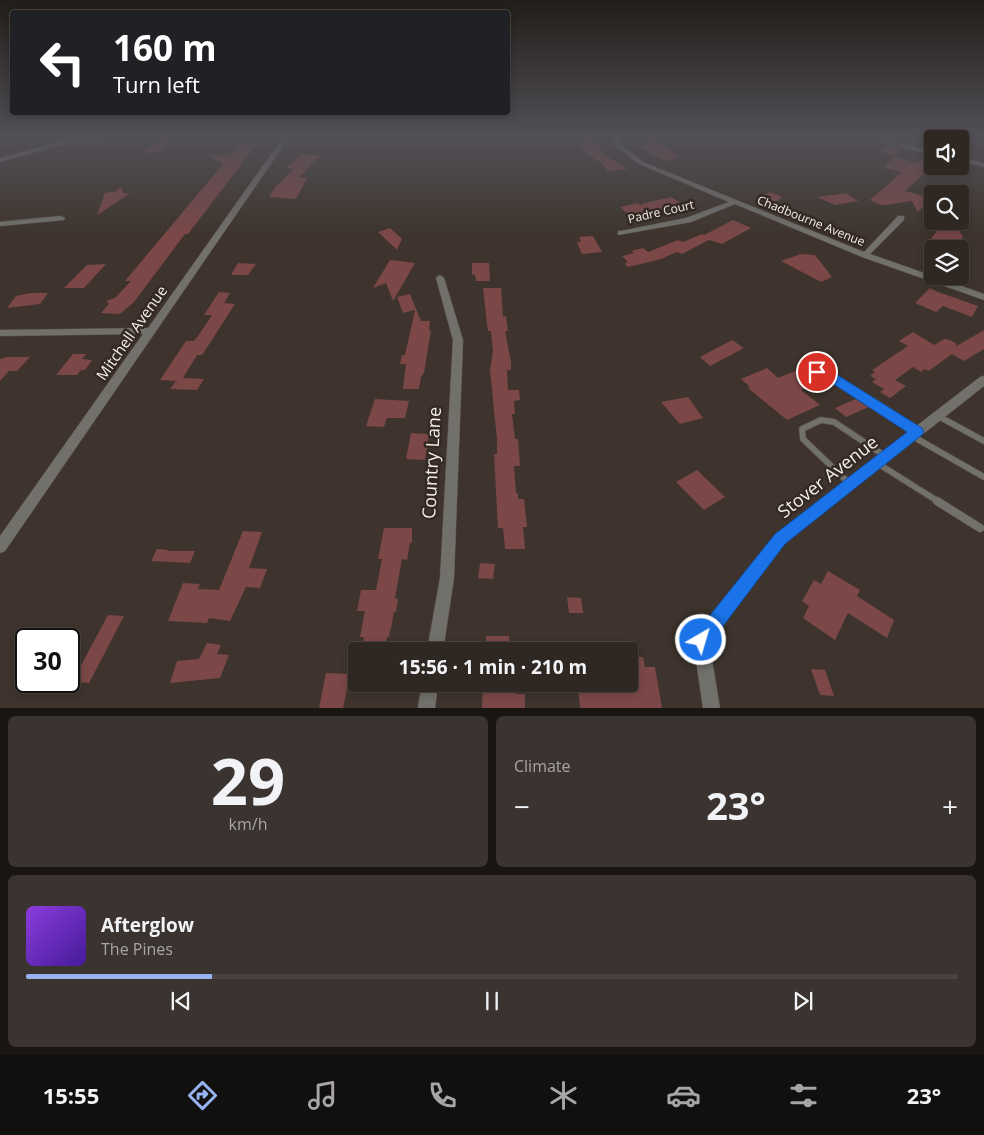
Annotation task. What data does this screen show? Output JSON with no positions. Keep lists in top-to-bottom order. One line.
{"streets":{"street":["Padre Court","Chadbourne Avenue","Mitchell Avenue","Country Lane","Stover Avenue"]},"crossings":[["Padre Court","Chadbourne Avenue"]],"page":{"turn":["160 m","Turn left"],"limit":"30","trip":"15:56 · 1 min · 210 m","tile":[["29","km/h"],"Climate"],"heat":["−","23°","+"],"song":["Afterglow","The Pines"],"tabs":["15:55","23°"]}}
